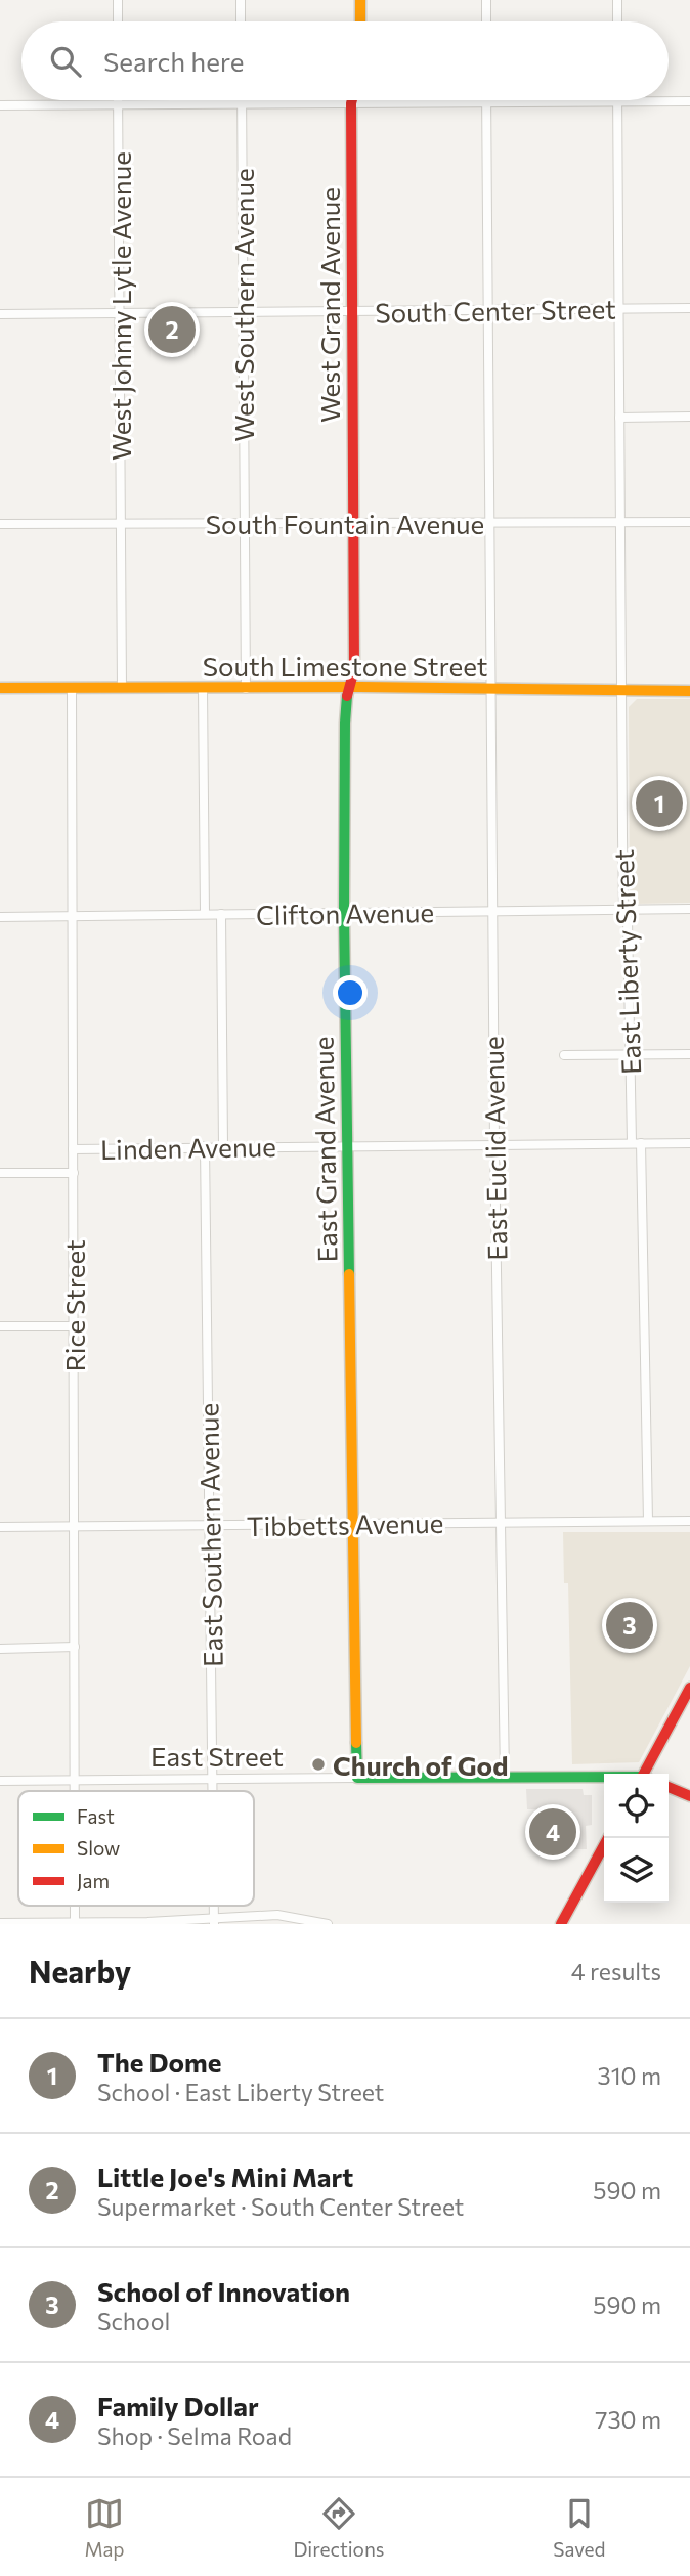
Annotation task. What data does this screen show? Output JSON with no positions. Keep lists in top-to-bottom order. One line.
{"streets":{"street":["West Southern Avenue","West Grand Avenue","West Johnny Lytle Avenue","South Center Street","South Fountain Avenue","South Limestone Street","Clifton Avenue","East Liberty Street","Linden Avenue","East Euclid Avenue","East Grand Avenue","Rice Street","Tibbetts Avenue","East Southern Avenue","East Street"]},"crossings":[["West Southern Avenue","South Center Street"],["West Southern Avenue","South Fountain Avenue"],["West Grand Avenue","South Center Street"],["West Grand Avenue","South Fountain Avenue"],["West Grand Avenue","East Grand Avenue"],["West Johnny Lytle Avenue","South Center Street"],["West Johnny Lytle Avenue","South Fountain Avenue"],["West Johnny Lytle Avenue","South Limestone Street"],["South Center Street","East Liberty Street"],["South Center Street","East Euclid Avenue"],["South Fountain Avenue","East Liberty Street"],["South Fountain Avenue","East Euclid Avenue"],["South Fountain Avenue","East Grand Avenue"],["South Limestone Street","East Liberty Street"],["South Limestone Street","East Euclid Avenue"],["South Limestone Street","East Grand Avenue"],["South Limestone Street","Rice Street"],["Clifton Avenue","East Liberty Street"],["Clifton Avenue","East Euclid Avenue"],["Clifton Avenue","East Grand Avenue"],["Clifton Avenue","Rice Street"],["East Liberty Street","Linden Avenue"],["East Liberty Street","Tibbetts Avenue"],["Linden Avenue","East Euclid Avenue"],["Linden Avenue","East Grand Avenue"],["Linden Avenue","Rice Street"],["Linden Avenue","East Southern Avenue"],["East Euclid Avenue","Tibbetts Avenue"],["East Euclid Avenue","East Street"],["East Grand Avenue","Tibbetts Avenue"],["East Grand Avenue","East Street"],["Rice Street","Tibbetts Avenue"],["Rice Street","East Street"],["Tibbetts Avenue","East Southern Avenue"],["East Southern Avenue","East Street"]],"places":["Church of God"],"legend":["Fast","Slow","Jam"],"page":{"search":"Search here","pins":["2","1","3","4"],"heading":["Nearby","4 results"],"list":[{"mark":"1","name":"The Dome","note":"School · East Liberty Street","value":"310 m"},{"mark":"2","name":"Little Joe's Mini Mart","note":"Supermarket · South Center Street","value":"590 m"},{"mark":"3","name":"School of Innovation","note":"School","value":"590 m"},{"mark":"4","name":"Family Dollar","note":"Shop · Selma Road","value":"730 m"}],"nav":["Map","Directions","Saved"]}}
